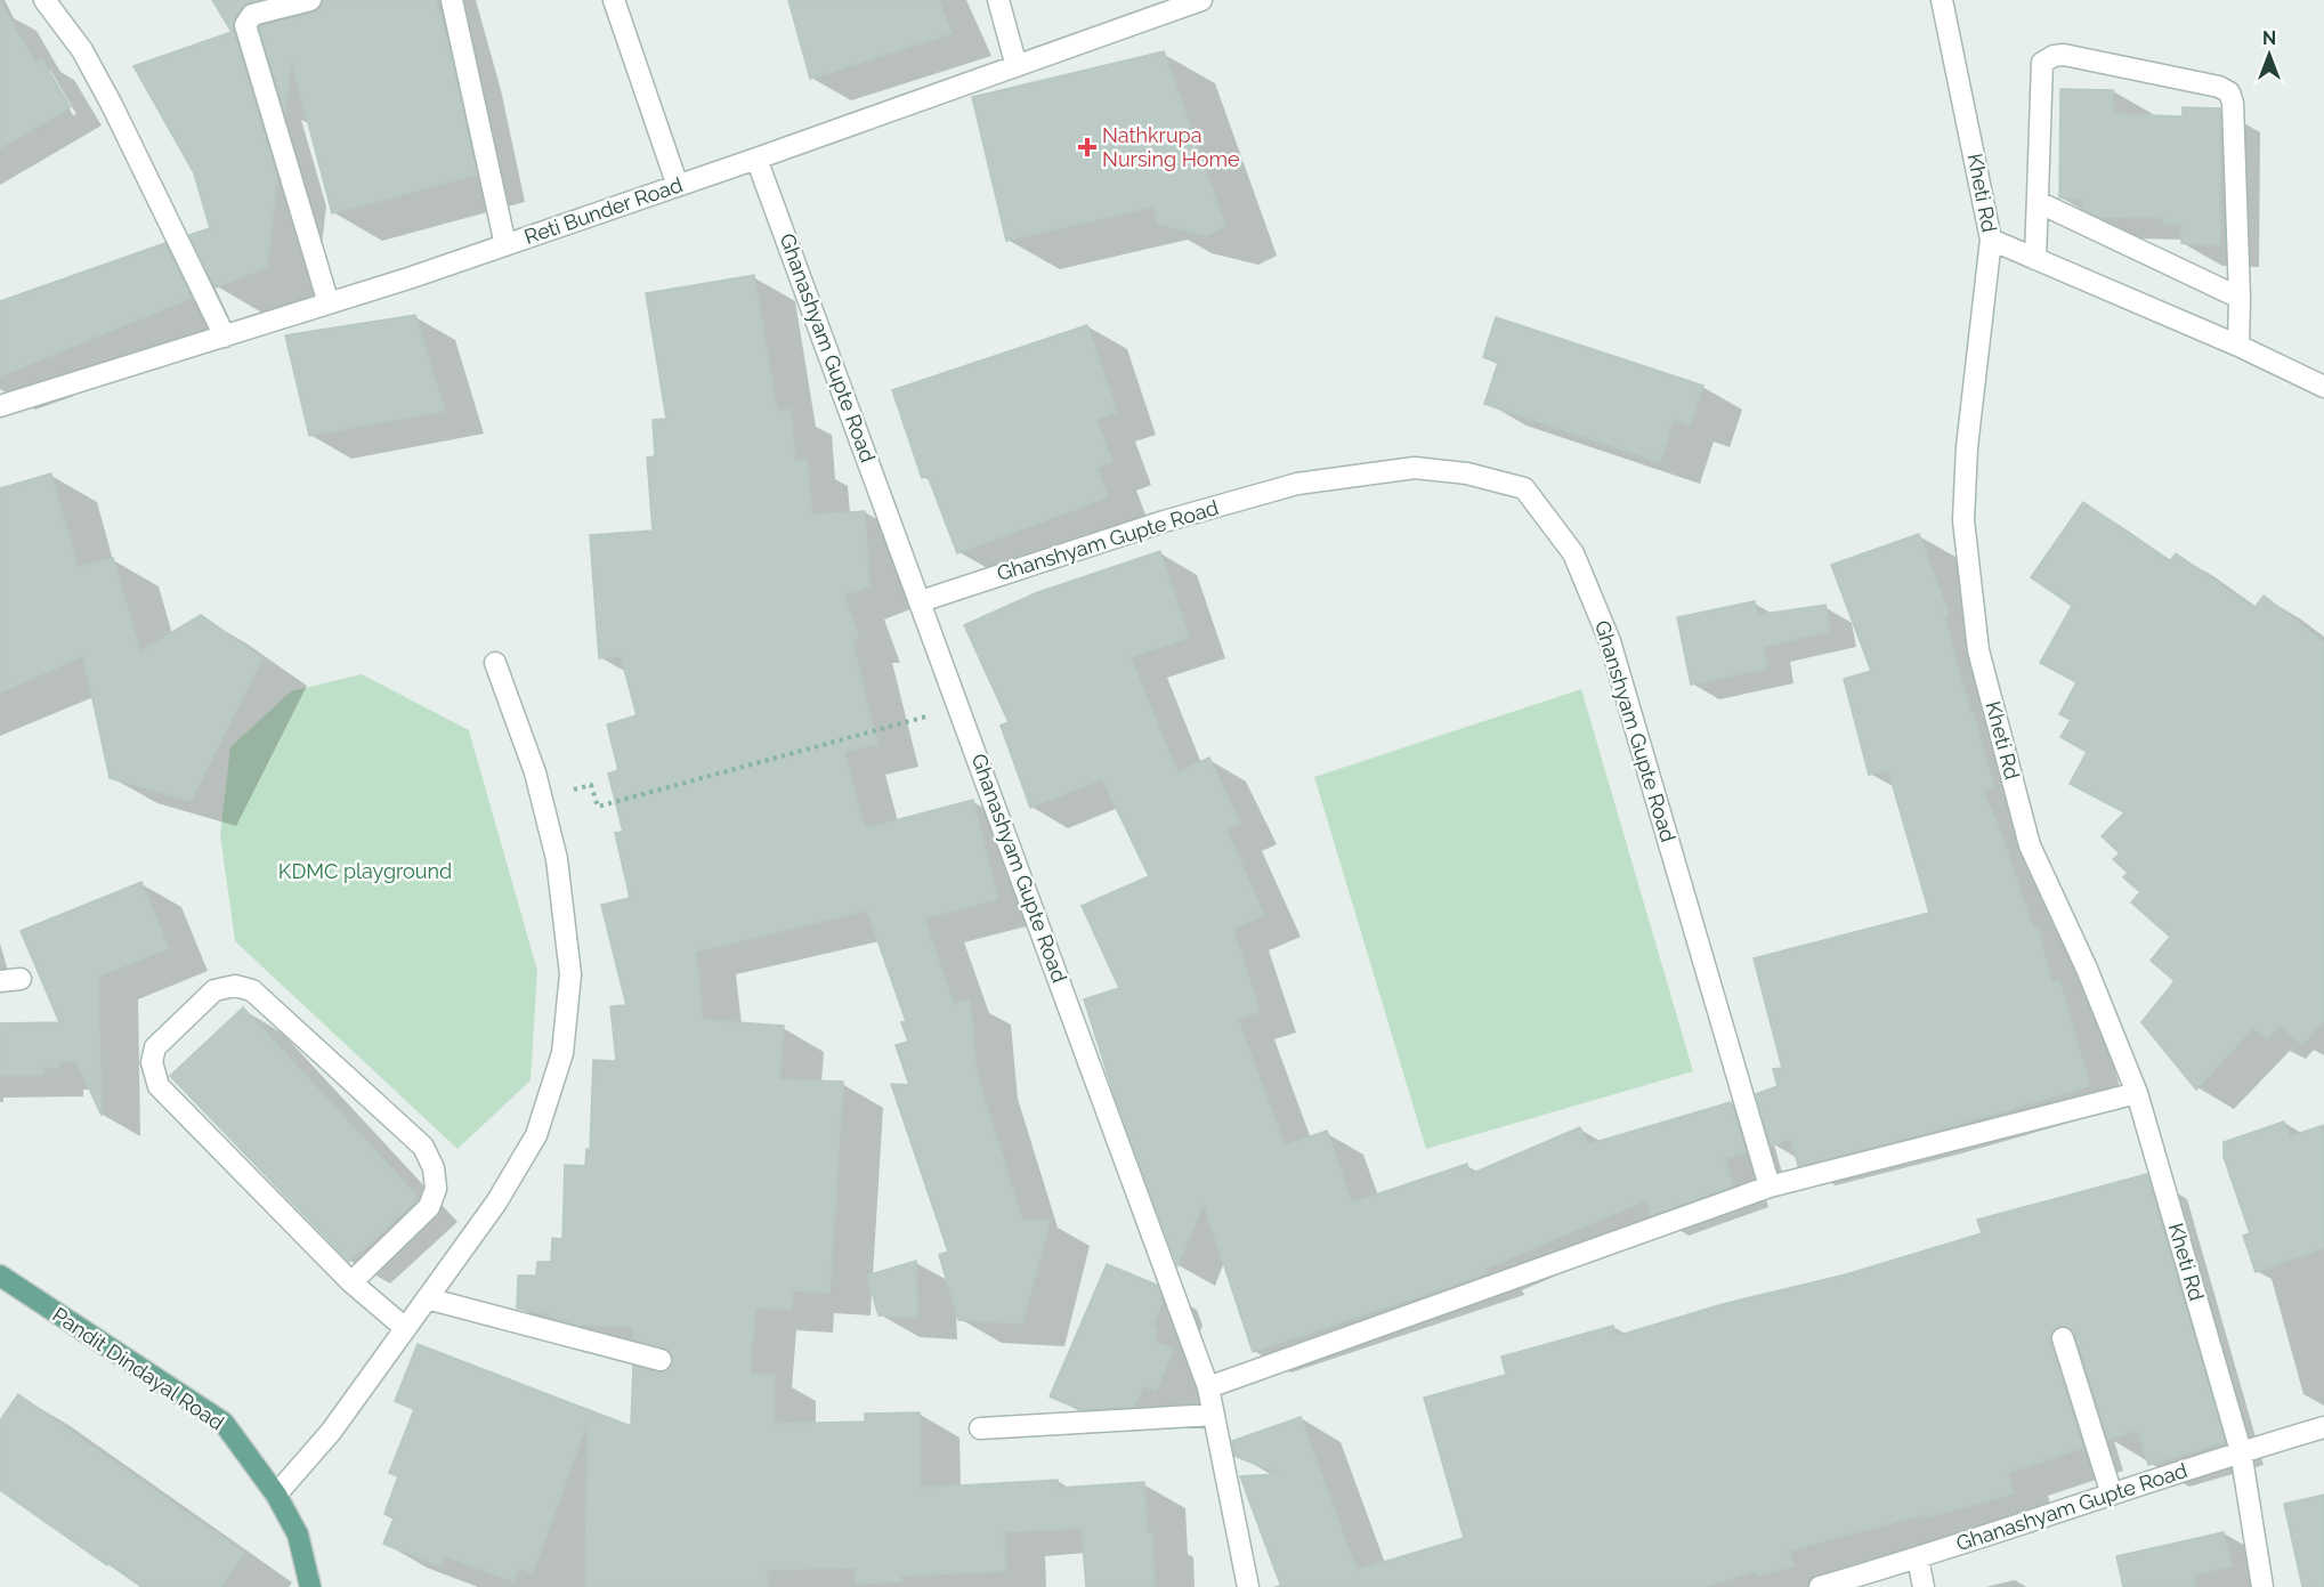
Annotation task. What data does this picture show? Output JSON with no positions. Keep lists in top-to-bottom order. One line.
{"streets":{"main road":["Pandit Dindayal Road"],"street":["Kheti Rd","Reti Bunder Road","Ghanashyam Gupte Road","Ghanshyam Gupte Road"]},"crossings":[["Kheti Rd","Ghanashyam Gupte Road"],["Reti Bunder Road","Ghanashyam Gupte Road"],["Ghanashyam Gupte Road","Ghanshyam Gupte Road"]],"parks":["KDMC playground"],"places":{"health":["Nathkrupa Nursing Home"]},"north":"top"}
